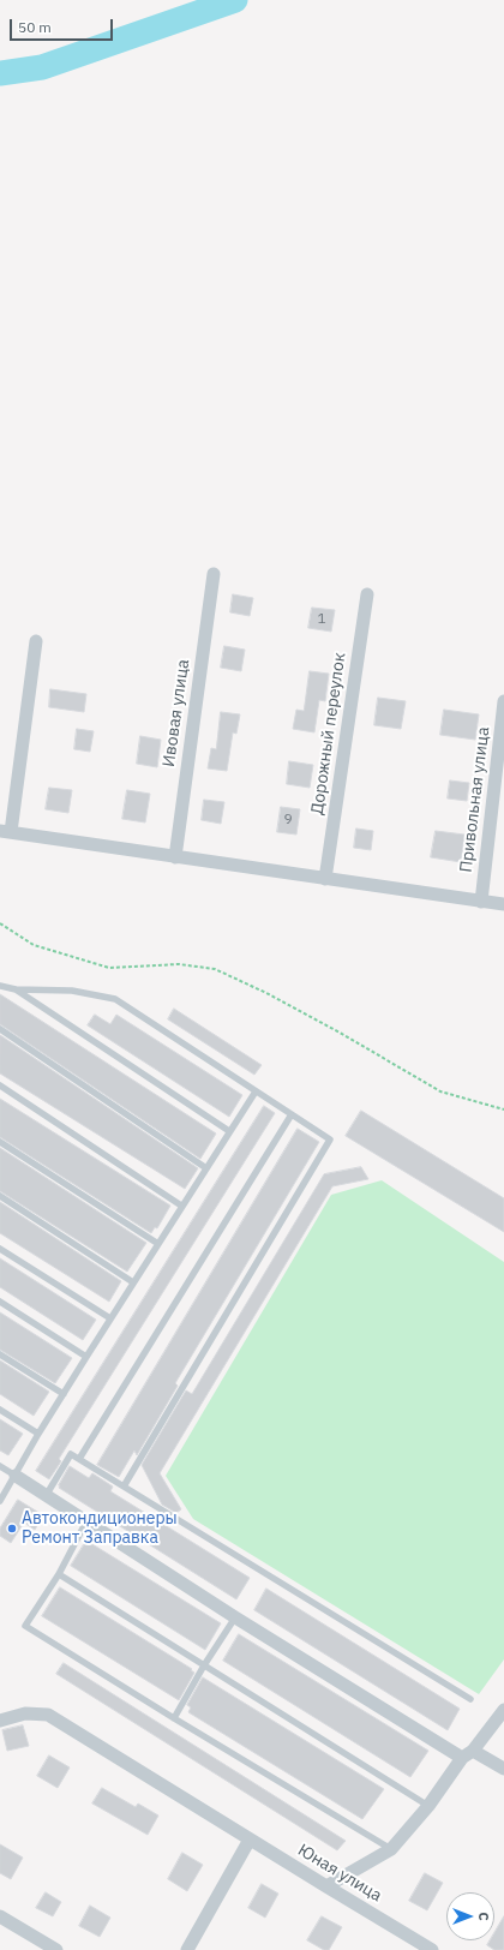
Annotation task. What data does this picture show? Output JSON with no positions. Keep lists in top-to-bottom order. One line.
{"streets":{"street":["Ивовая улица","Дорожный переулок","Привольная улица","Юная улица"]},"places":["Автокондиционеры Ремонт Заправка"],"house_numbers":["1","9"],"scale_bar":"50 m","north":"right"}
